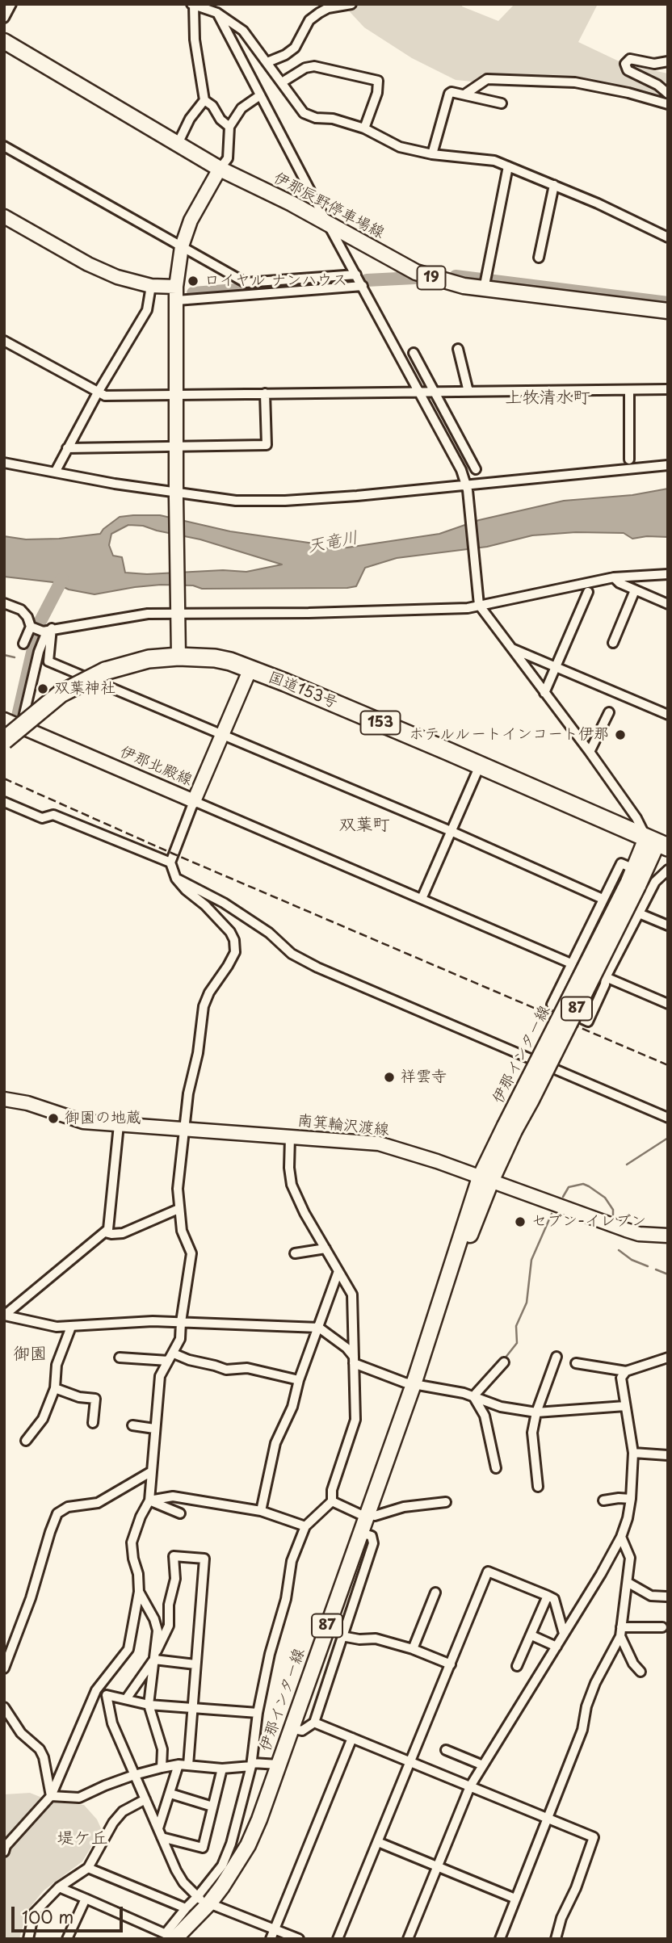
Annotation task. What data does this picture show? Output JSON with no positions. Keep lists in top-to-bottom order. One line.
{"streets":{"highway":["国道153号","153"],"main road":["伊那辰野停車場線","19","伊那北殿線","87","伊那インター線","南箕輪沢渡線"]},"crossings":[["国道153号","伊那北殿線"],["国道153号","伊那インター線"],["伊那インター線","南箕輪沢渡線"]],"districts":["上牧清水町","双葉町","御園","堤ケ丘"],"water":["天竜川"],"places":["ロイヤル ナンハウス","双葉神社","ホテルルートインコート伊那","祥雲寺","御園の地蔵","セブン-イレブン"],"scale_bar":"100 m"}
